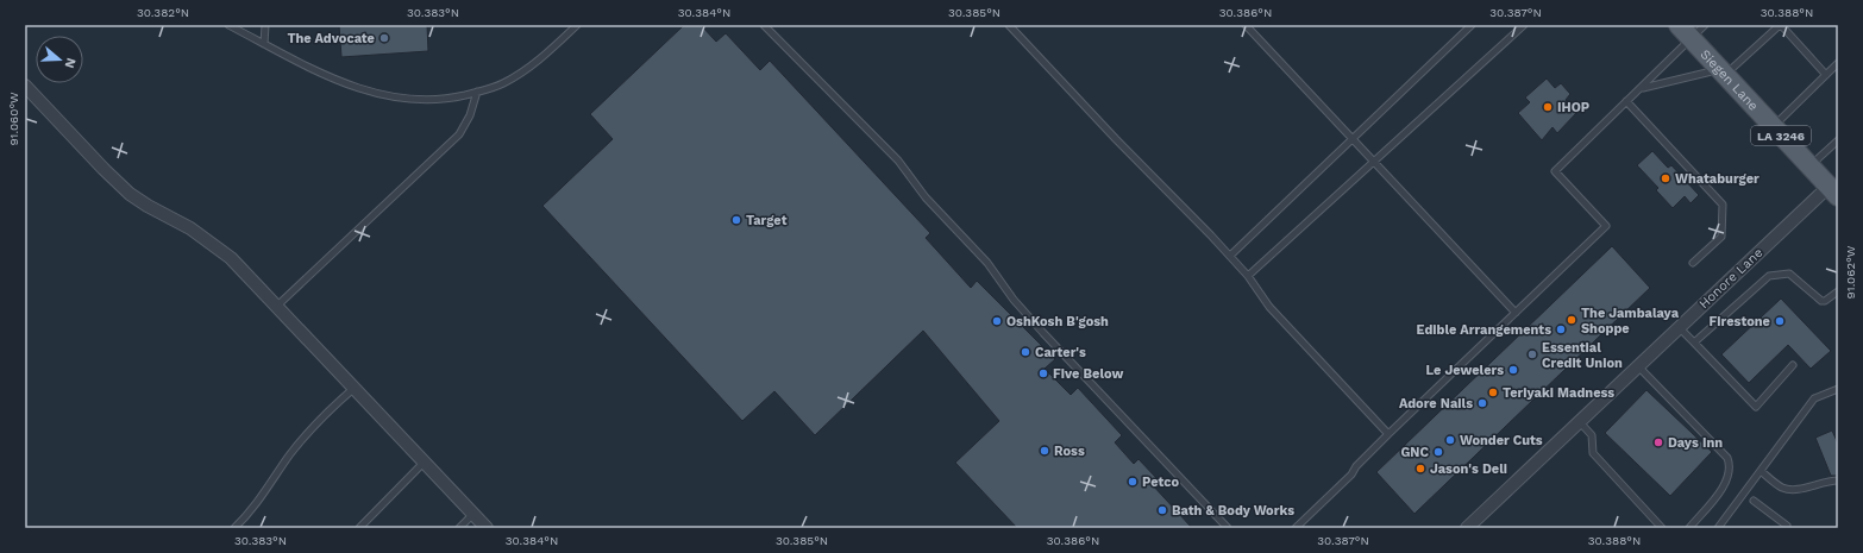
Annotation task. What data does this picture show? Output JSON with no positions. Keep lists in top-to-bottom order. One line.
{"streets":{"main road":["Siegen Lane","LA 3246"],"street":["Honore Lane"]},"crossings":[["Siegen Lane","Honore Lane"]],"places":["The Advocate","IHOP","Whataburger","Target","The Jambalaya Shoppe","OshKosh B'gosh","Firestone","Edible Arrangements","Carter's","Essential Credit Union","Le Jewelers","Five Below","Teriyaki Madness","Adore Nails","Wonder Cuts","Days Inn","Ross","GNC","Jason's Deli","Petco","Bath & Body Works"],"north":"right","coordinates":["30.382°N","30.383°N","30.384°N","30.385°N","30.386°N","30.387°N","30.388°N","91.060°W","91.062°W"]}
